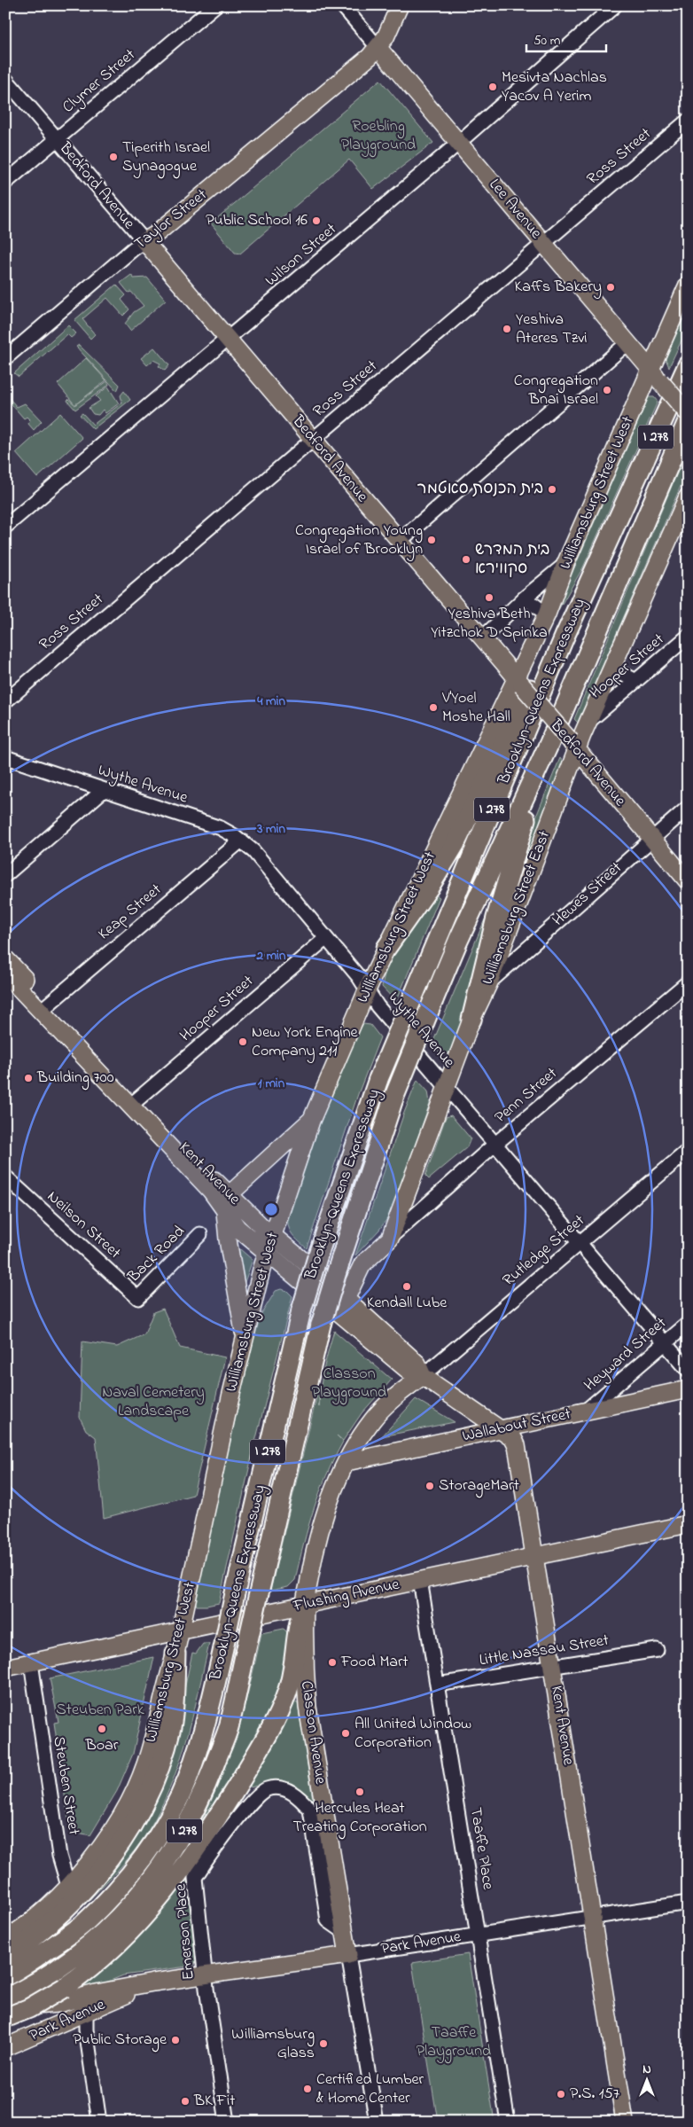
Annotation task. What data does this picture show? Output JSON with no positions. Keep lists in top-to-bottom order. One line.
{"streets":{"highway":["I 278","Brooklyn-Queens Expressway"],"main road":["Bedford Avenue","Lee Avenue","Taylor Street","Williamsburg Street West","Williamsburg Street East","Kent Avenue","Wallabout Street","Flushing Avenue","Classon Avenue","Park Avenue"],"street":["Clymer Street","Ross Street","Wilson Street","Hooper Street","Wythe Avenue","Hewes Street","Keap Street","Penn Street","Neilson Street","Rutledge Street","Back Road","Heyward Street","Little Nassau Street","Steuben Street","Taaffe Place","Emerson Place"]},"crossings":[["Clymer Street","Bedford Avenue"],["Ross Street","Bedford Avenue"],["Ross Street","Lee Avenue"],["Bedford Avenue","Taylor Street"],["Bedford Avenue","Wilson Street"],["Bedford Avenue","Williamsburg Street West"],["Bedford Avenue","Hewes Street"],["Bedford Avenue","Williamsburg Street East"],["Lee Avenue","Taylor Street"],["Lee Avenue","Wilson Street"],["Lee Avenue","Williamsburg Street West"],["Williamsburg Street West","Wythe Avenue"],["Williamsburg Street West","Kent Avenue"],["Williamsburg Street West","Flushing Avenue"],["Williamsburg Street West","Steuben Street"],["Hooper Street","Wythe Avenue"],["Hooper Street","Williamsburg Street East"],["Hooper Street","Kent Avenue"],["Wythe Avenue","Williamsburg Street East"],["Wythe Avenue","Keap Street"],["Wythe Avenue","Penn Street"],["Wythe Avenue","Rutledge Street"],["Wythe Avenue","Heyward Street"],["Hewes Street","Williamsburg Street East"],["Williamsburg Street East","Penn Street"],["Williamsburg Street East","Kent Avenue"],["Keap Street","Kent Avenue"],["Kent Avenue","Rutledge Street"],["Kent Avenue","Wallabout Street"],["Kent Avenue","Flushing Avenue"],["Kent Avenue","Little Nassau Street"],["Kent Avenue","Classon Avenue"],["Kent Avenue","Park Avenue"],["Neilson Street","Back Road"],["Rutledge Street","Classon Avenue"],["Heyward Street","Wallabout Street"],["Wallabout Street","Classon Avenue"],["Flushing Avenue","Classon Avenue"],["Flushing Avenue","Steuben Street"],["Flushing Avenue","Taaffe Place"],["Little Nassau Street","Taaffe Place"],["Classon Avenue","Emerson Place"],["Classon Avenue","Park Avenue"],["Taaffe Place","Park Avenue"],["Emerson Place","Park Avenue"]],"parks":["Roebling Playground","Classon Playground","Naval Cemetery Landscape","Steuben Park","Taaffe Playground"],"places":["Mesivta Nachlas Yacov A Yerim","Tiperith Israel Synagogue","Public School 16","Kaffs Bakery","Yeshiva Ateres Tzvi","Congregation Bnai Israel","בית הכנסת סאטמר","Congregation Young Israel of Brooklyn","בית המדרש סקווירא","Yeshiva Beth Yitzchok D Spinka","V'Yoel Moshe Hall","New York Engine Company 211","Building 700","Kendall Lube","StorageMart","Food Mart","Boar","All United Window Corporation","Hercules Heat Treating Corporation","Public Storage","Williamsburg Glass","Certified Lumber & Home Center","P.S. 157","BK Fit"],"scale_bar":"50 m","north":"top","rings":["4 min","3 min","2 min","1 min"]}
